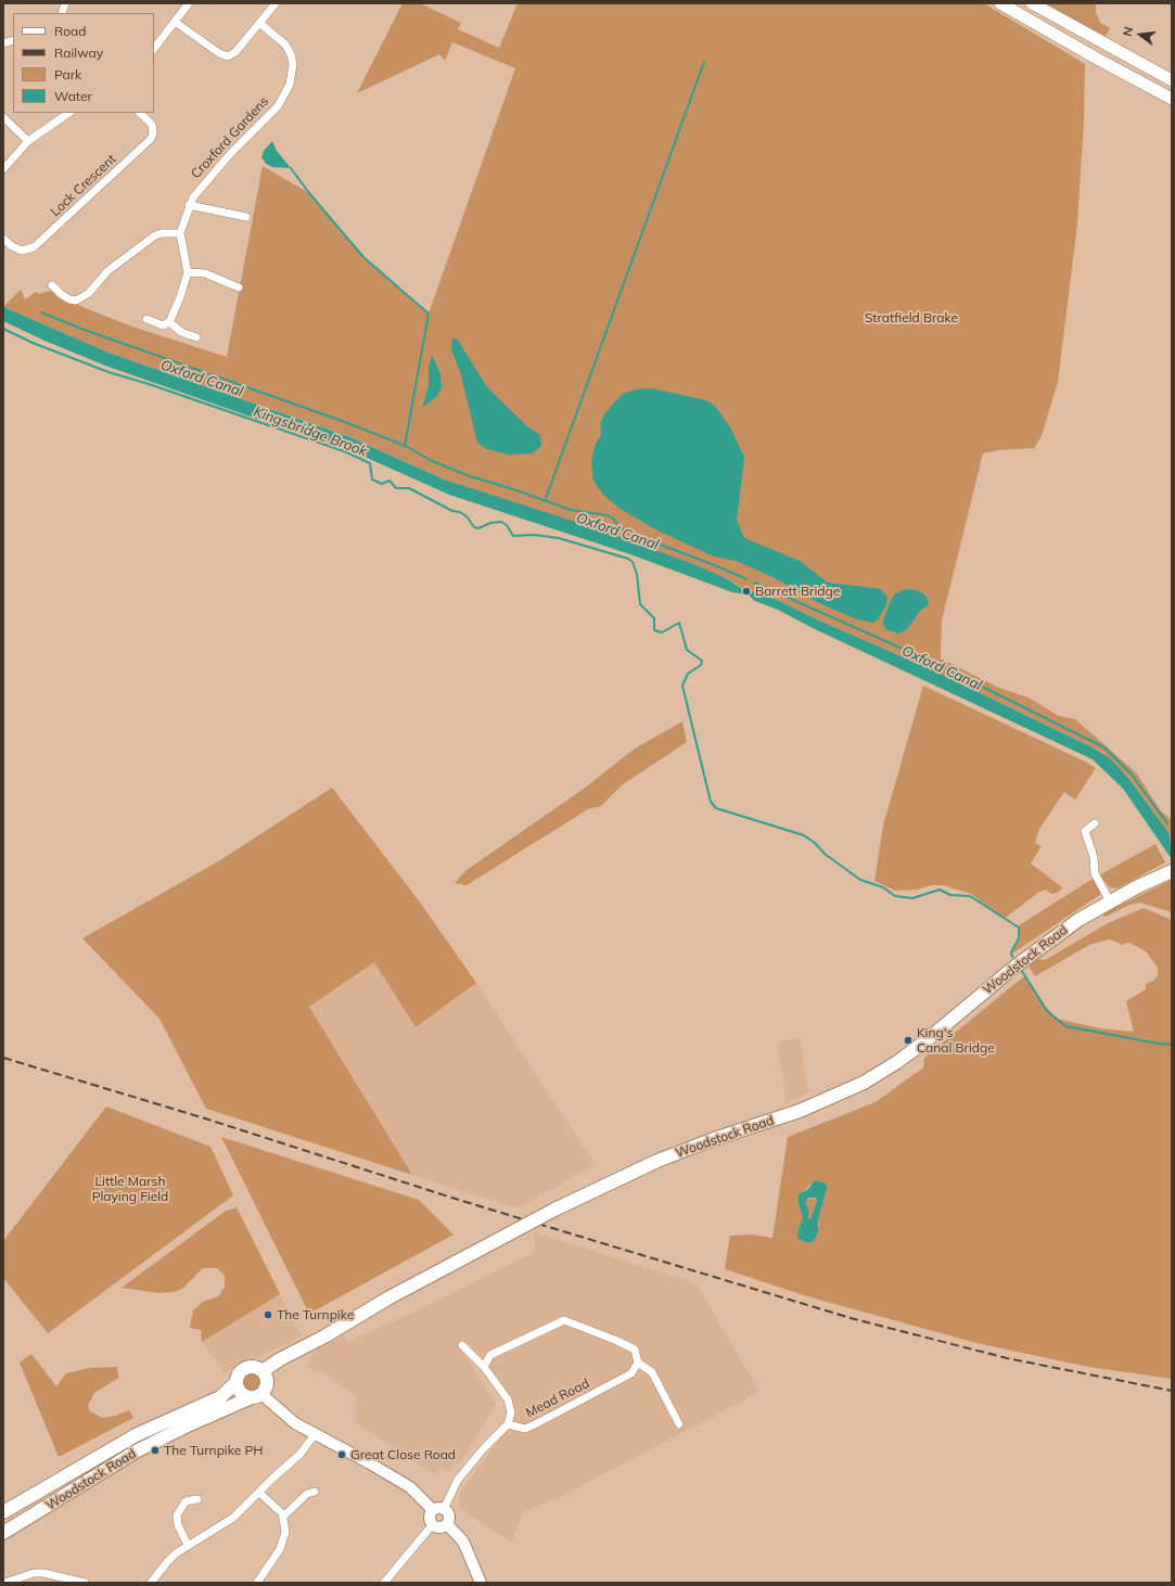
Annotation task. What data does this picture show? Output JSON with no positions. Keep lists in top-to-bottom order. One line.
{"streets":{"highway":["Woodstock Road"],"street":["Croxford Gardens","Lock Crescent","Mead Road"]},"water":["Oxford Canal","Kingsbridge Brook"],"parks":["Stratfield Brake","Little Marsh Playing Field"],"places":["Barrett Bridge","King's Canal Bridge","The Turnpike","The Turnpike PH","Great Close Road"],"legend":["Road","Railway","Park","Water"],"north":"left"}
